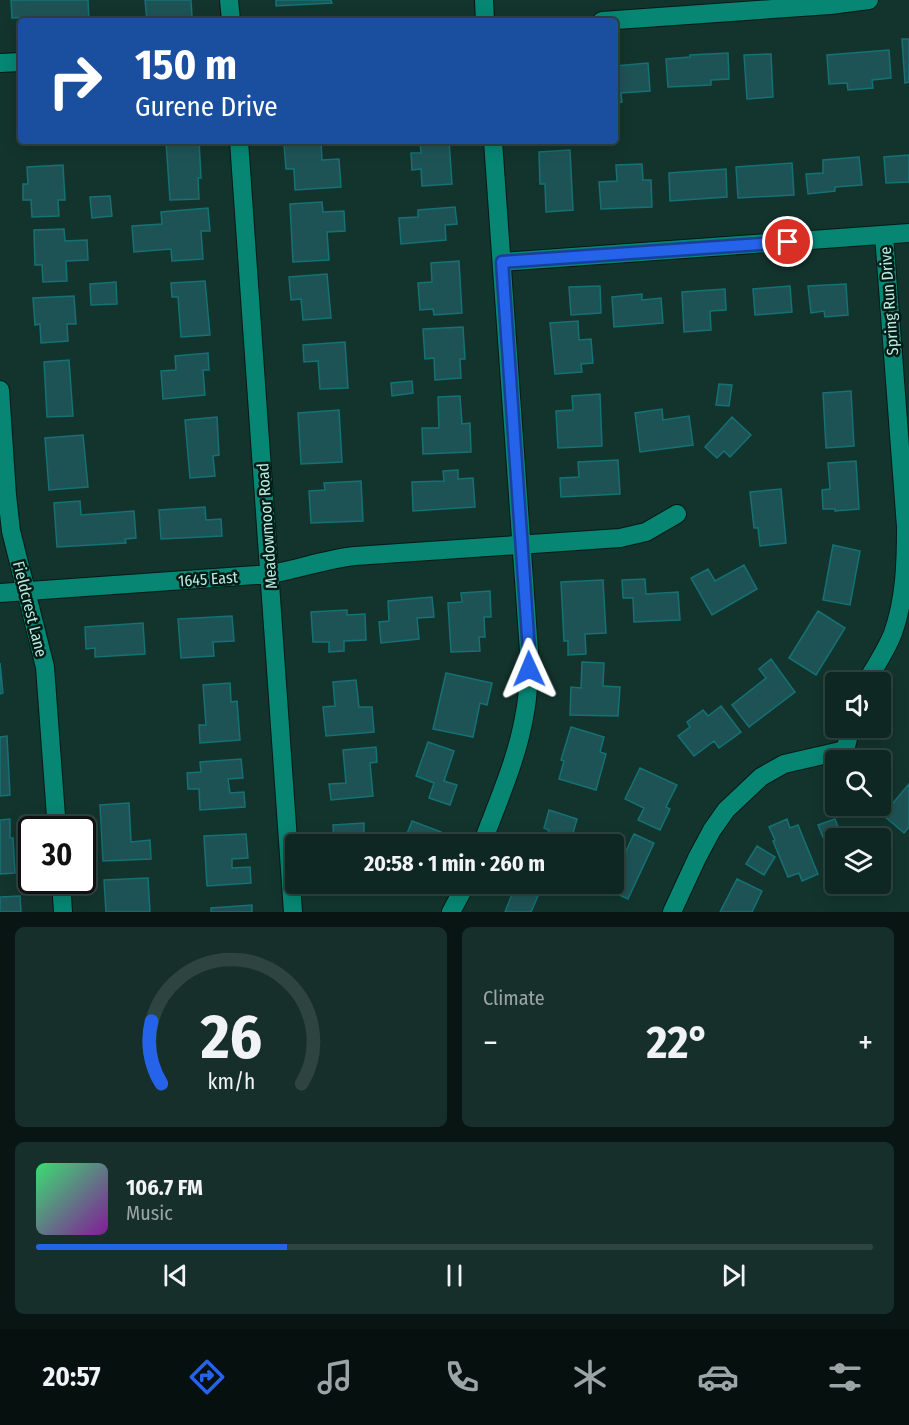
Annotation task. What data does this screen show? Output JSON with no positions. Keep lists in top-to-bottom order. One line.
{"streets":{"street":["Spring Run Drive","Meadowmoor Road","1645 East","Fieldcrest Lane"]},"crossings":[["Meadowmoor Road","1645 East"],["1645 East","Fieldcrest Lane"]],"page":{"turn":["150 m","Gurene Drive"],"limit":"30","trip":"20:58 · 1 min · 260 m","tile":"Climate","heat":["−","22°","+"],"song":["106.7 FM","Music"],"tabs":"20:57","gauge":["26","km/h"]}}
